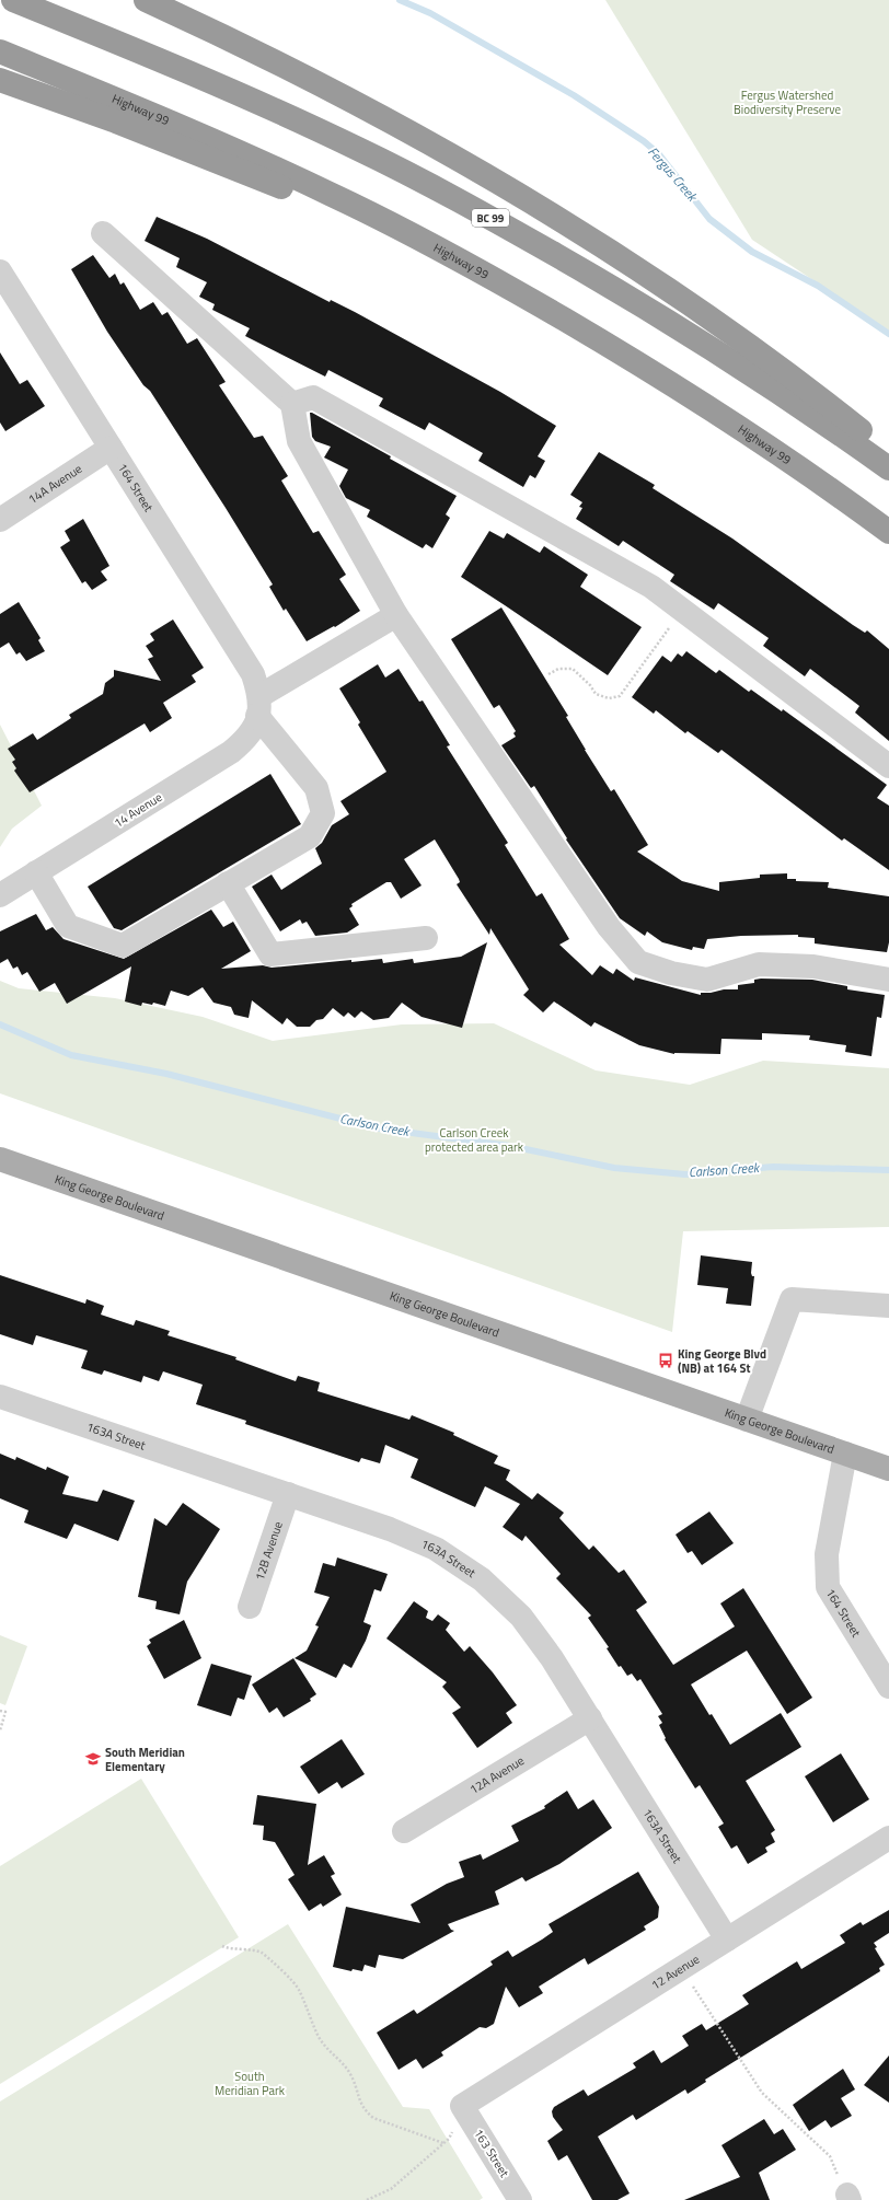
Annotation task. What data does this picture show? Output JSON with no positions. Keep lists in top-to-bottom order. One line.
{"streets":{"highway":["Highway 99","BC 99"],"main road":["King George Boulevard"],"street":["14A Avenue","164 Street","14 Avenue","163A Street","12B Avenue","12A Avenue","12 Avenue","163 Street"]},"crossings":[["14A Avenue","164 Street"],["164 Street","14 Avenue"],["164 Street","King George Boulevard"],["163A Street","12B Avenue"],["163A Street","12A Avenue"],["163A Street","12 Avenue"],["12 Avenue","163 Street"]],"water":["Fergus Creek","Carlson Creek"],"parks":["Fergus Watershed Biodiversity Preserve","Carlson Creek protected area park","South Meridian Park"],"places":{"bus stop":["King George Blvd (NB) at 164 St"],"school or university":["South Meridian Elementary"]}}
